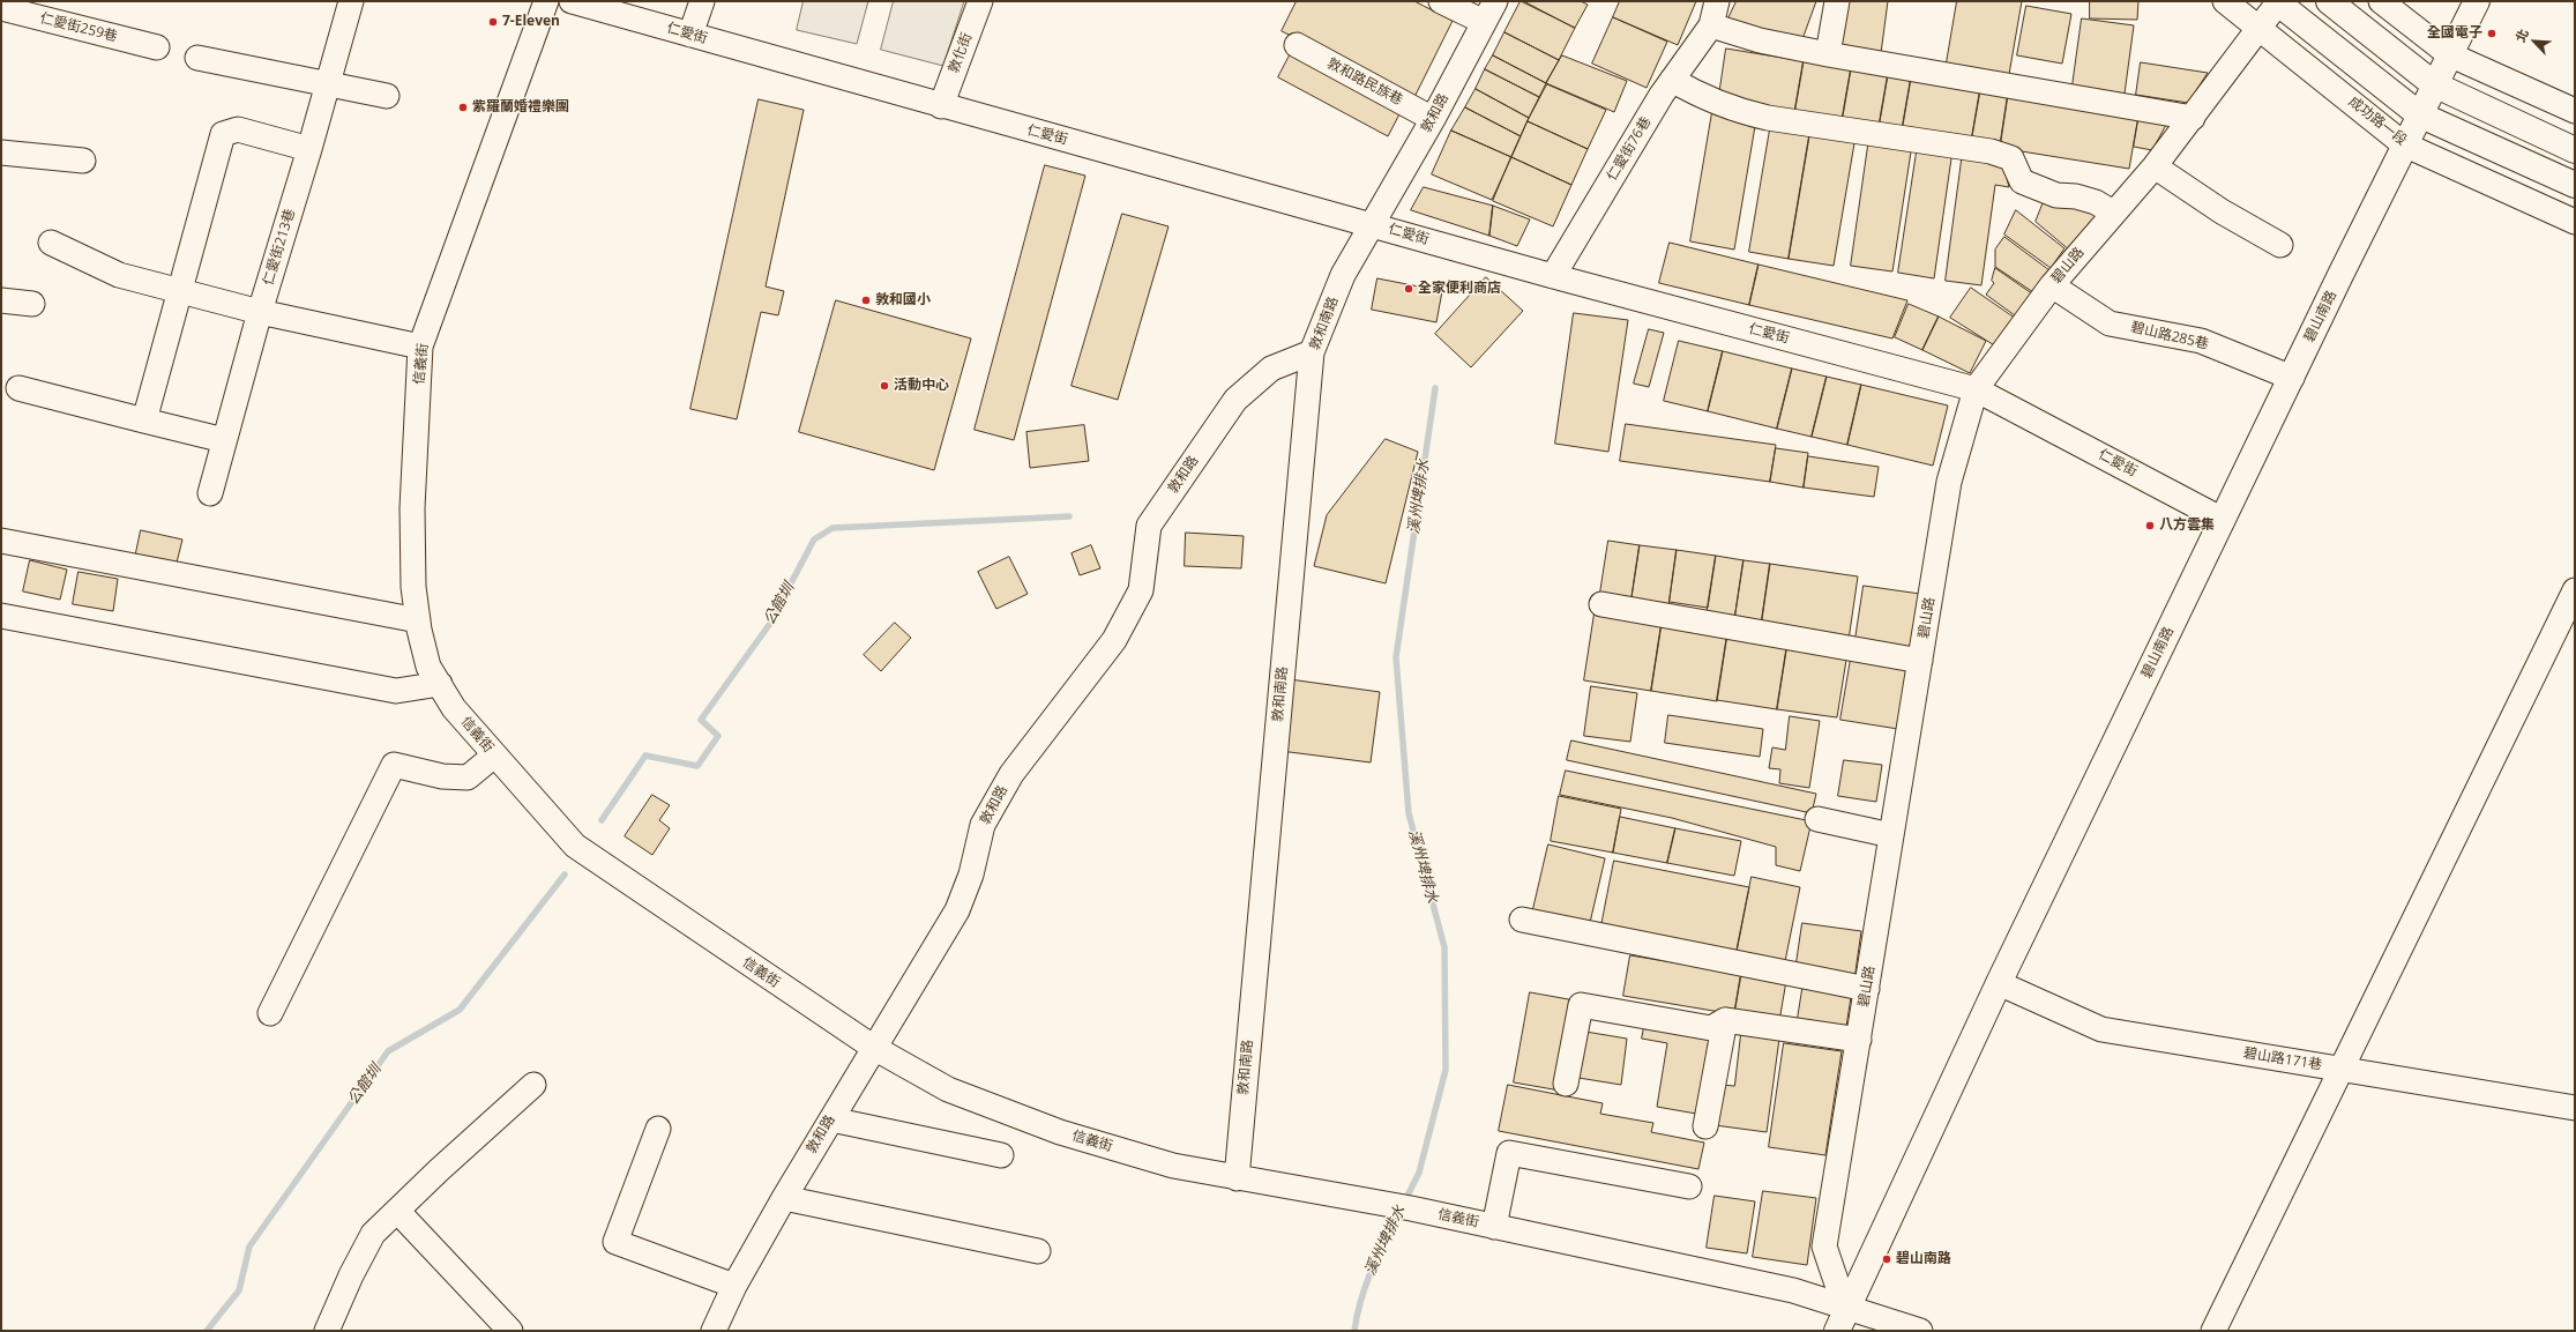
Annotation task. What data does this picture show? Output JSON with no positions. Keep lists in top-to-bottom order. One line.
{"streets":{"main road":["碧山南路"],"street":["仁愛街259巷","仁愛街","敦化街","敦和路民族巷","敦和路","成功路一段","仁愛街76巷","仁愛街213巷","碧山路","敦和南路","碧山路285巷","信義街","碧山路171巷"]},"crossings":[["仁愛街","敦化街"],["仁愛街","敦和路"],["仁愛街","仁愛街76巷"],["仁愛街","碧山路"],["仁愛街","碧山南路"],["仁愛街","敦和南路"],["敦和路民族巷","敦和路"],["敦和路","敦和南路"],["敦和路","信義街"],["成功路一段","碧山路"],["成功路一段","碧山南路"],["碧山路","碧山南路"],["碧山路","碧山路285巷"],["碧山路","信義街"],["碧山南路","碧山路285巷"],["碧山南路","信義街"],["碧山南路","碧山路171巷"],["敦和南路","信義街"]],"water":["溪州埤排水","公館圳"],"places":["7-Eleven","全國電子","紫羅蘭婚禮樂團","全家便利商店","敦和國小","活動中心","八方雲集","碧山南路"],"north":"top left"}
